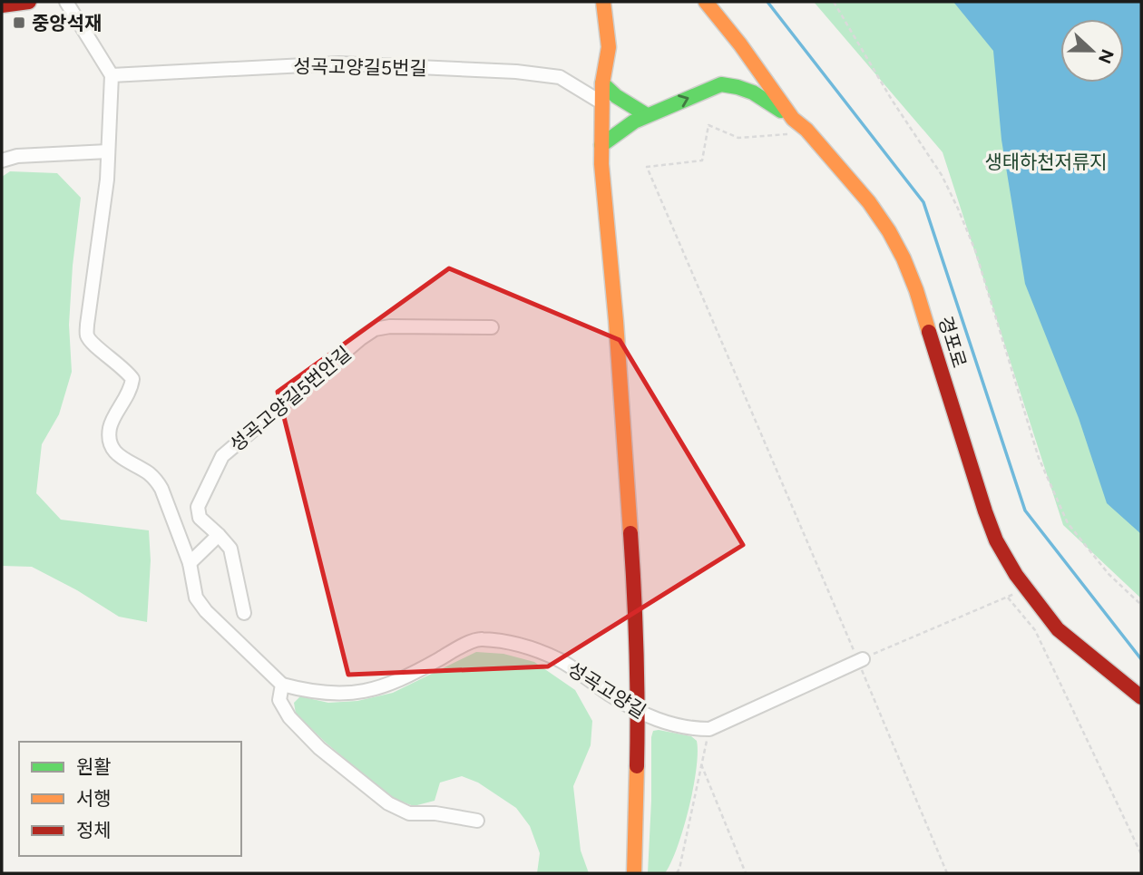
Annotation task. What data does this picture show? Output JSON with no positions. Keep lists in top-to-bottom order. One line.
{"streets":{"street":["성곡고양길5번길","경포로","성곡고양길5번안길","성곡고양길"]},"parks":["생태하천저류지"],"places":{"transit":["중앙석재"]},"legend":["원활","서행","정체"],"north":"right"}
